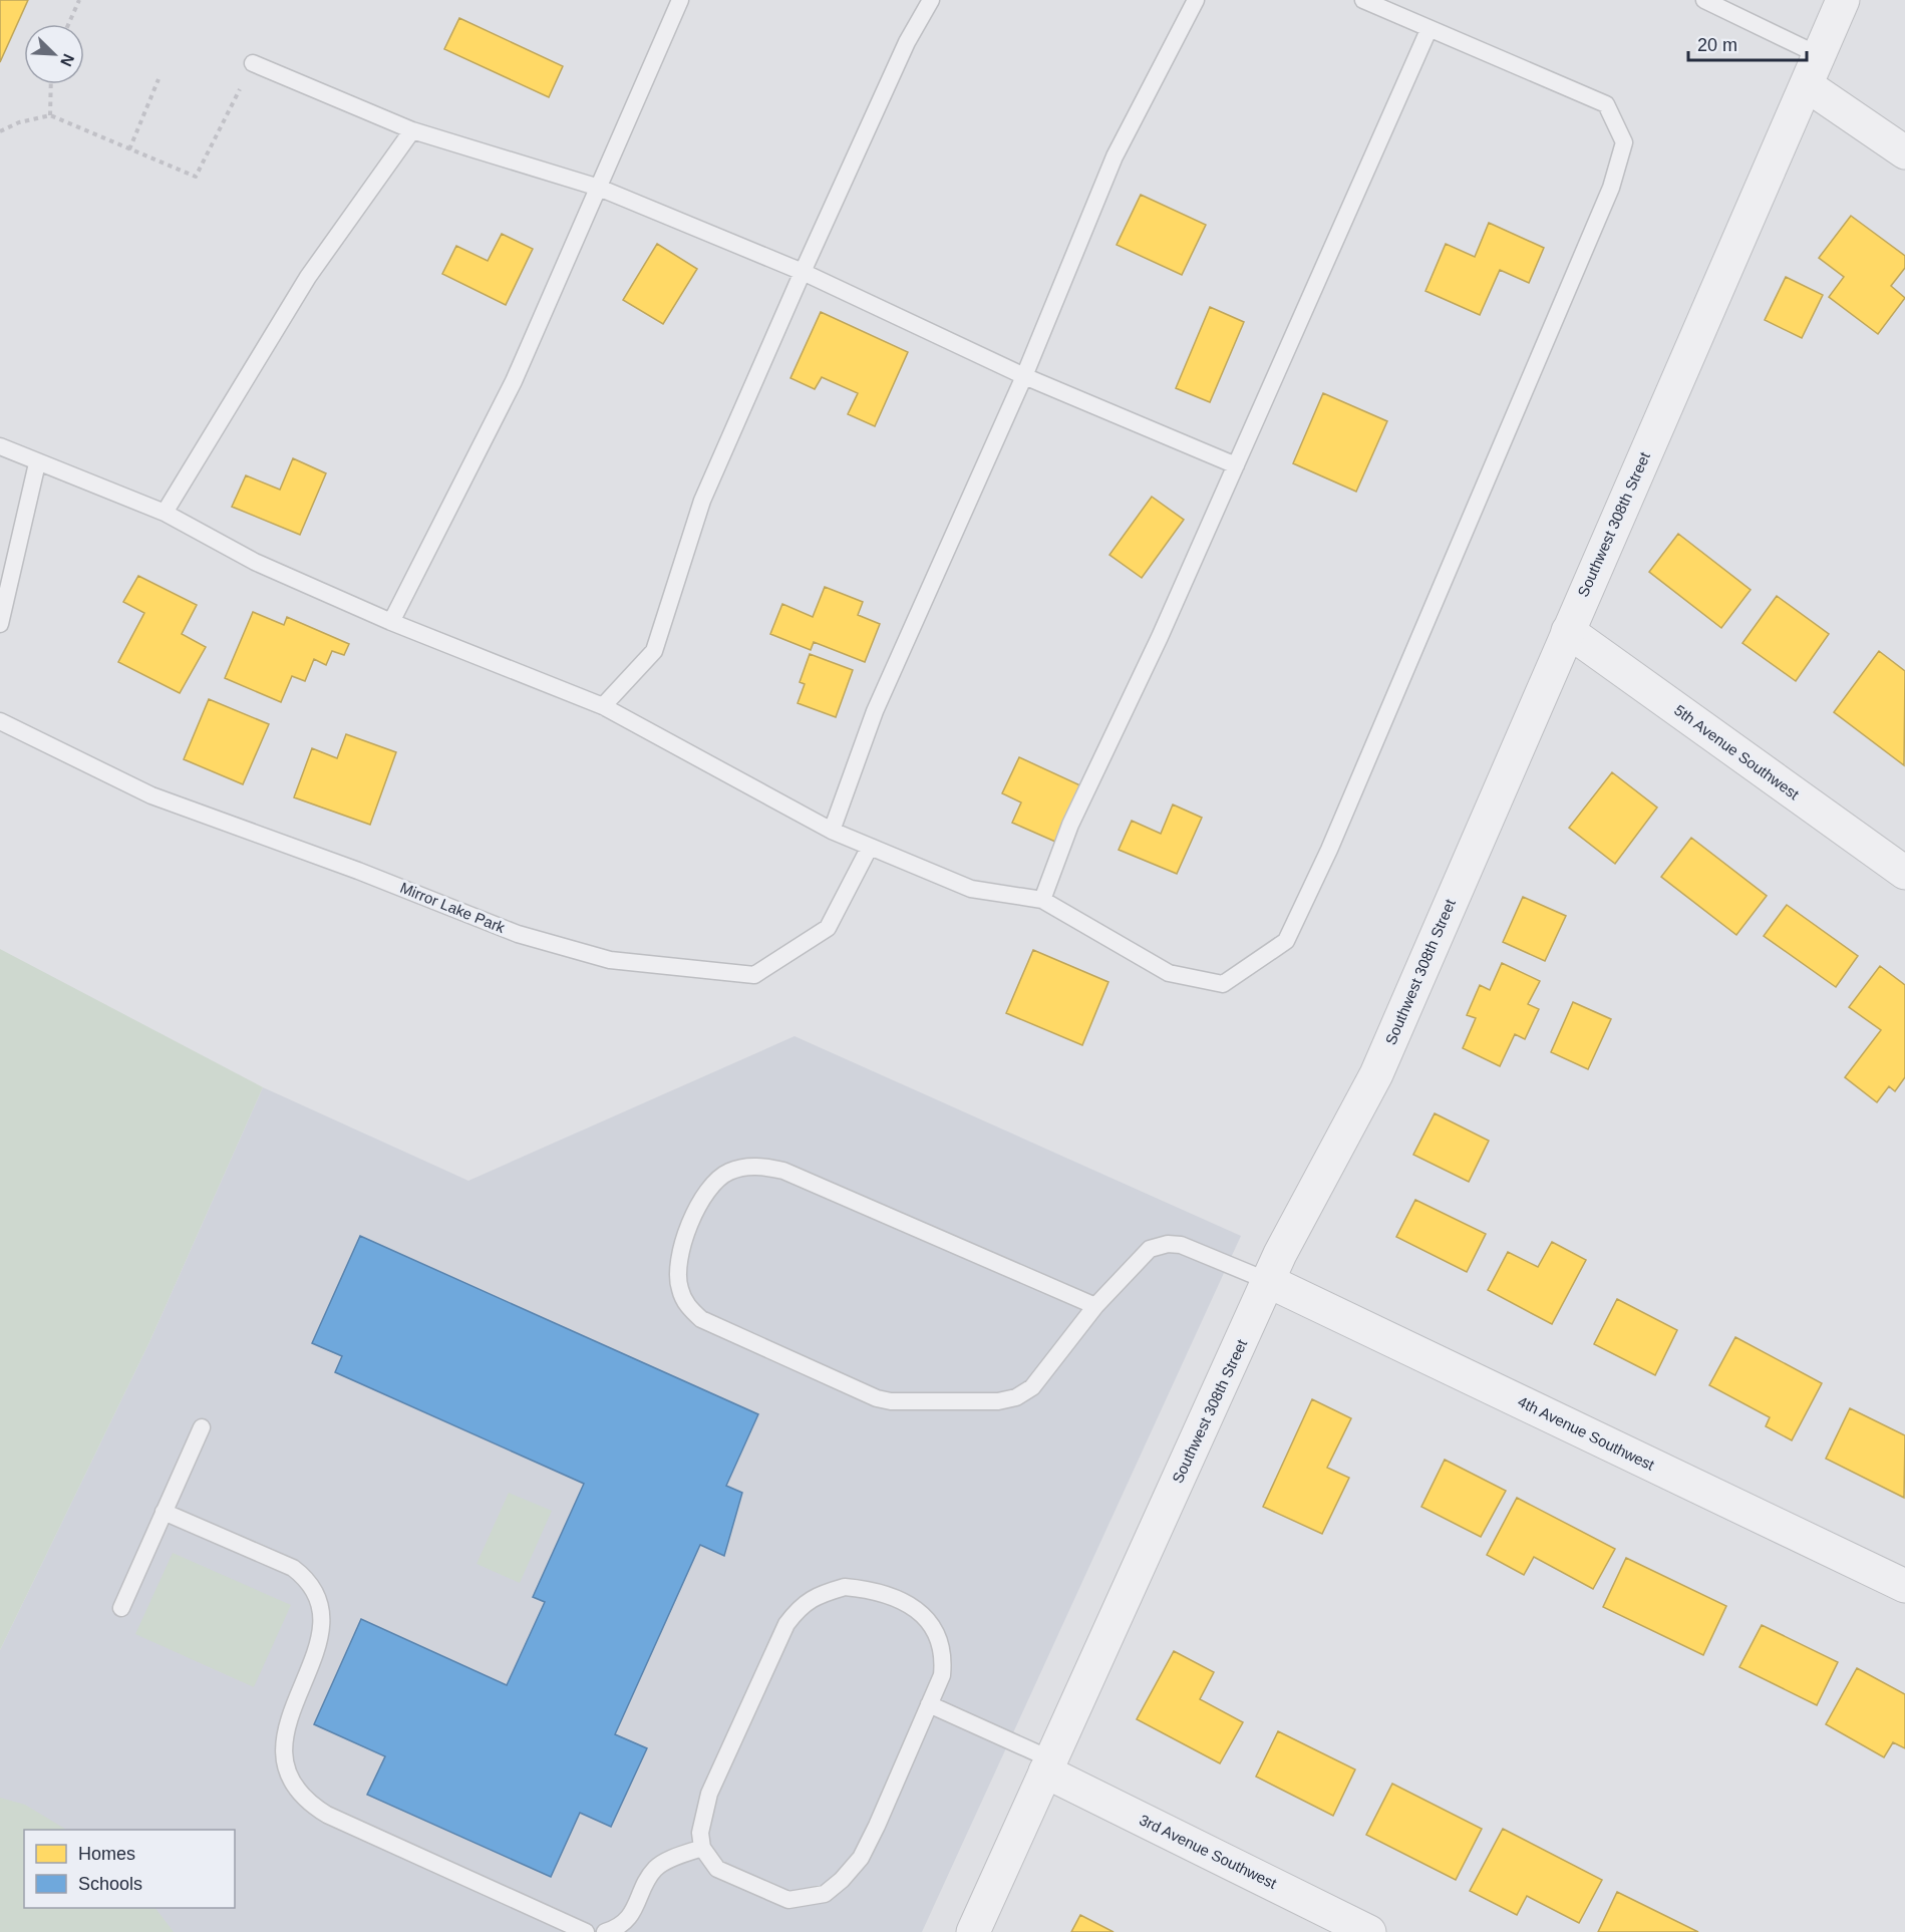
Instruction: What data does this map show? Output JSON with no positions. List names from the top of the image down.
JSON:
{
  "streets": {
    "street": [
      "Southwest 308th Street",
      "5th Avenue Southwest",
      "4th Avenue Southwest",
      "3rd Avenue Southwest"
    ],
    "lane": ["Mirror Lake Park"]
  },
  "crossings": [
    ["Southwest 308th Street", "5th Avenue Southwest"],
    ["Southwest 308th Street", "4th Avenue Southwest"],
    ["Southwest 308th Street", "3rd Avenue Southwest"]
  ],
  "legend": ["Homes", "Schools"],
  "scale_bar": "20 m",
  "north": "bottom right"
}
